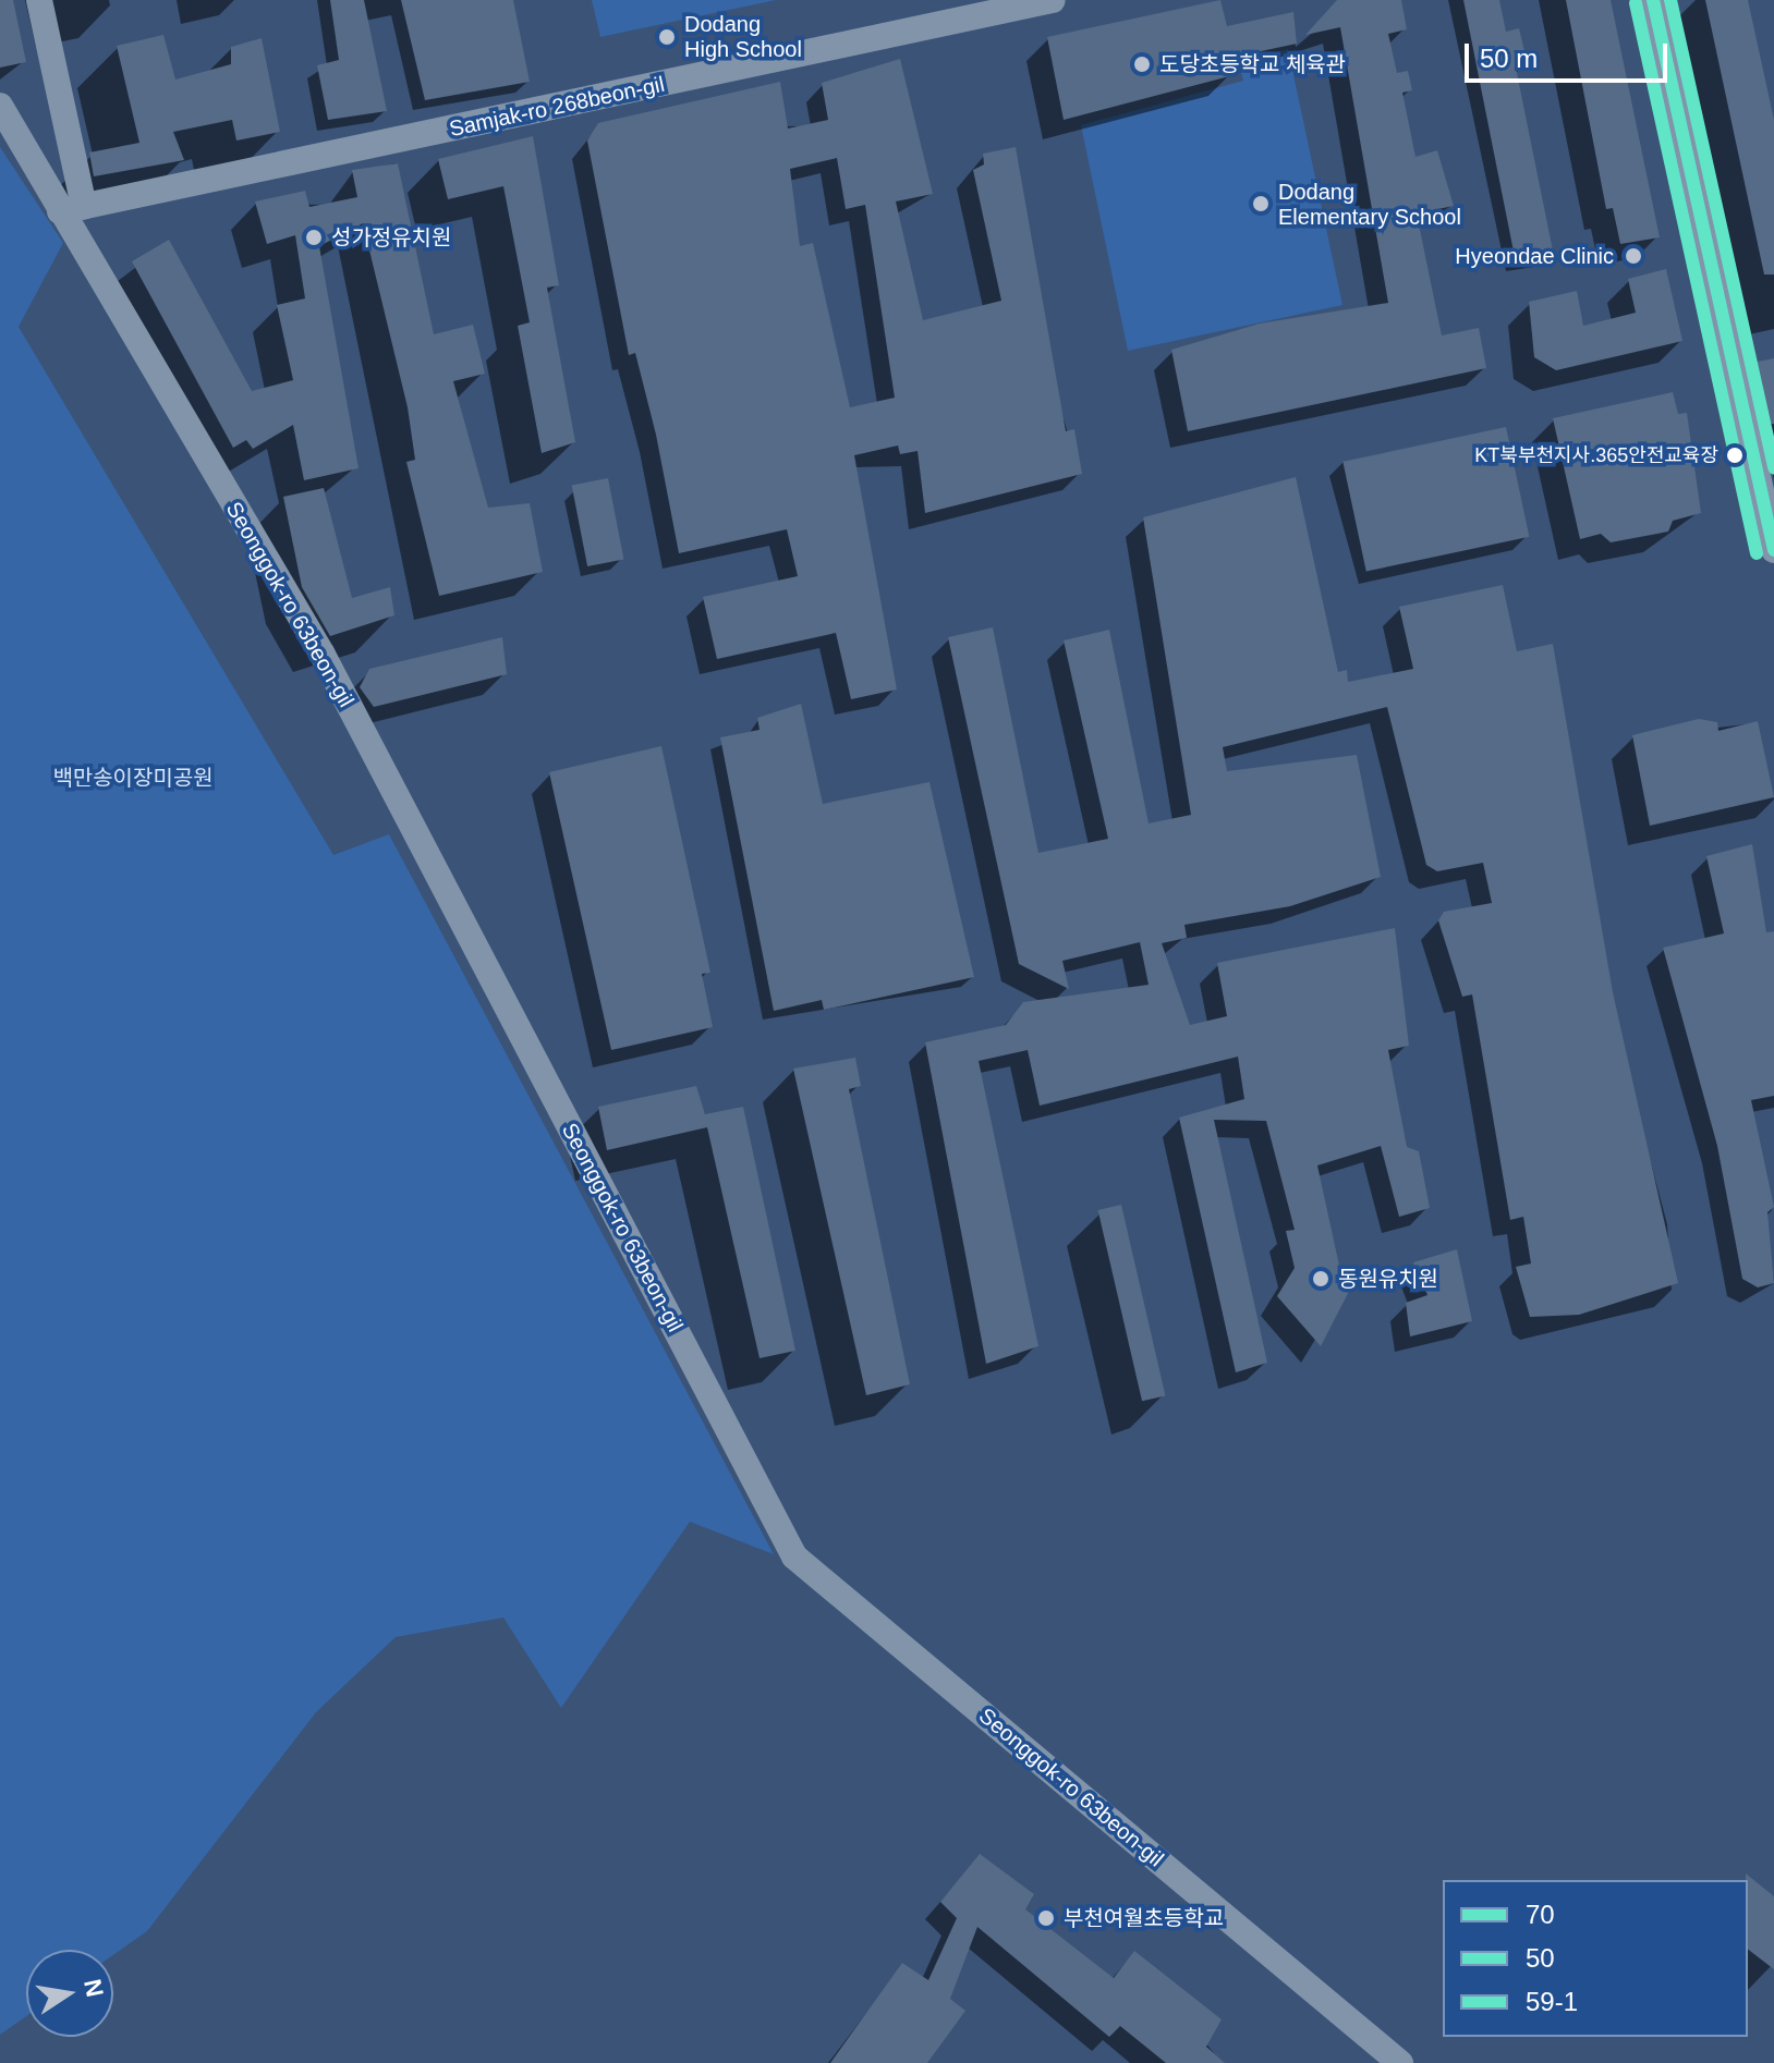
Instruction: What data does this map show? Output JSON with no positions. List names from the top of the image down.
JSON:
{
  "streets": {
    "street": ["Samjak-ro 268beon-gil", "Seonggok-ro 63beon-gil"]
  },
  "crossings": [
    ["Samjak-ro 268beon-gil", "Seonggok-ro 63beon-gil"]
  ],
  "parks": ["백만송이장미공원"],
  "places": [
    "Dodang High School",
    "도당초등학교 체육관",
    "Dodang Elementary School",
    "성가정유치원",
    "Hyeondae Clinic",
    "KT북부천지사.365안전교육장",
    "동원유치원",
    "부천여월초등학교"
  ],
  "lines": ["transit line 70", "transit line 59-1", "transit line 50"],
  "legend": ["70", "50", "59-1"],
  "scale_bar": "50 m",
  "north": "right"
}
